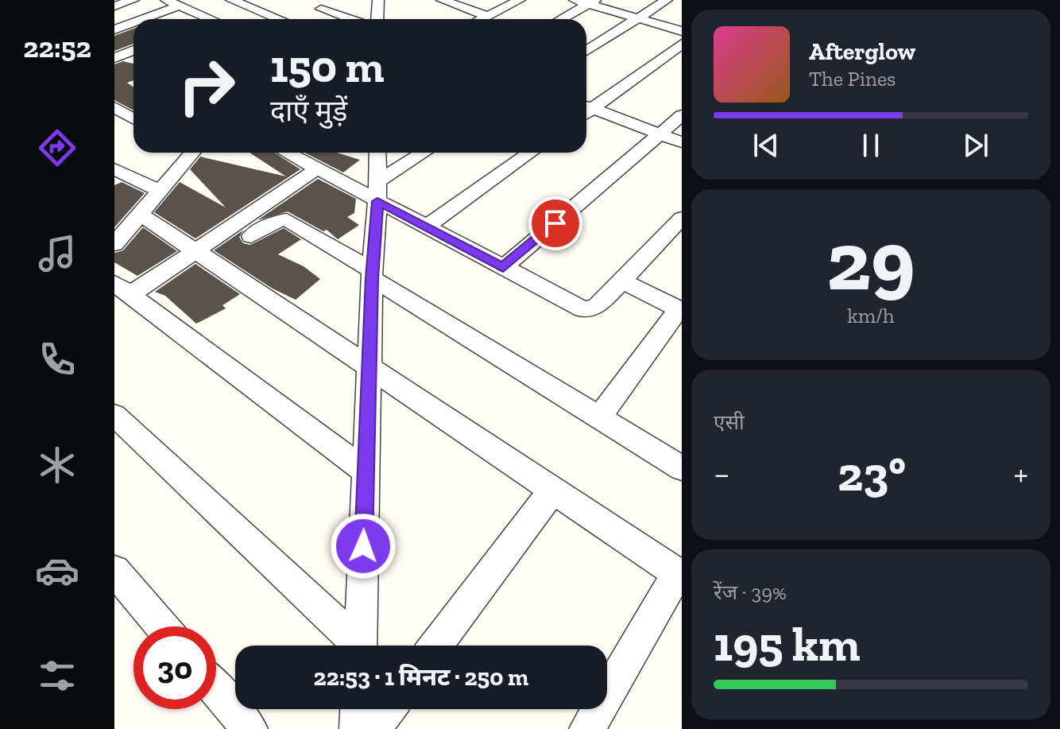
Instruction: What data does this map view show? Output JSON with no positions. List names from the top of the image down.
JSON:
{
  "page": {
    "tabs": "22:52",
    "turn": ["150 m", "दाएँ मुड़ें"],
    "song": ["Afterglow", "The Pines"],
    "tile": [
      ["29", "km/h"],
      "एसी",
      ["रेंज · 39%", "195 km"]
    ],
    "heat": ["−", "23°", "+"],
    "limit": "30",
    "trip": "22:53 · 1 मिनट · 250 m"
  }
}
